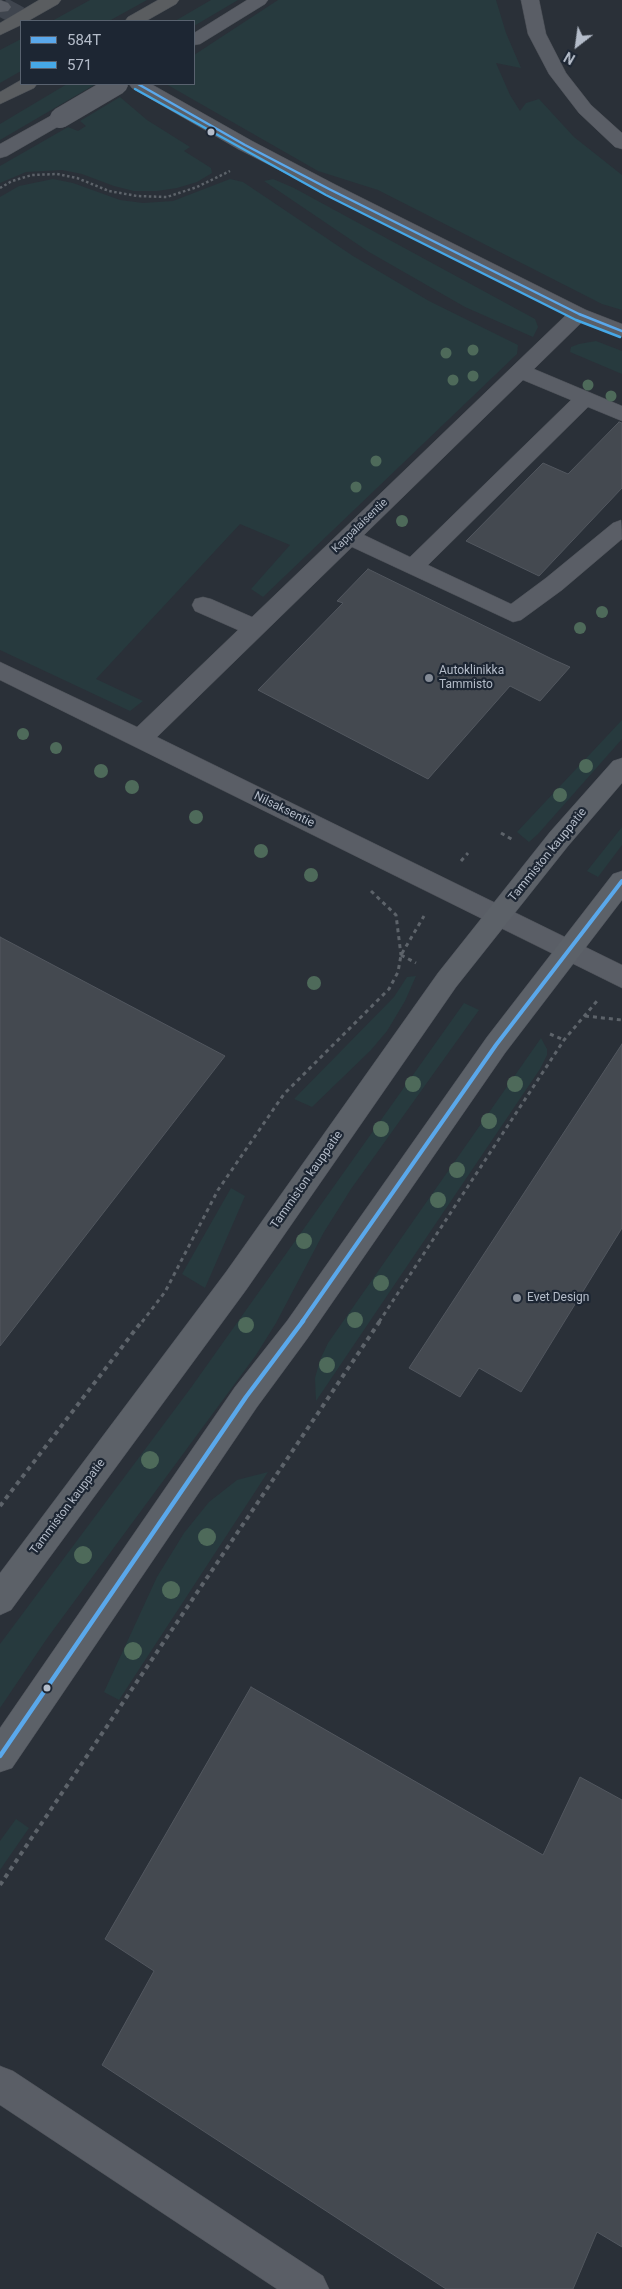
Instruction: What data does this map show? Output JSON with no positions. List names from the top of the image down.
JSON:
{
  "streets": {
    "main road": ["Tammiston kauppatie"],
    "street": ["Kappalaisentie", "Nilsaksentie"]
  },
  "crossings": [
    ["Kappalaisentie", "Nilsaksentie"],
    ["Nilsaksentie", "Tammiston kauppatie"]
  ],
  "places": ["Autoklinikka Tammisto", "Evet Design"],
  "lines": ["transit line 584T", "transit line 571"],
  "legend": ["584T", "571"],
  "north": "bottom left"
}
